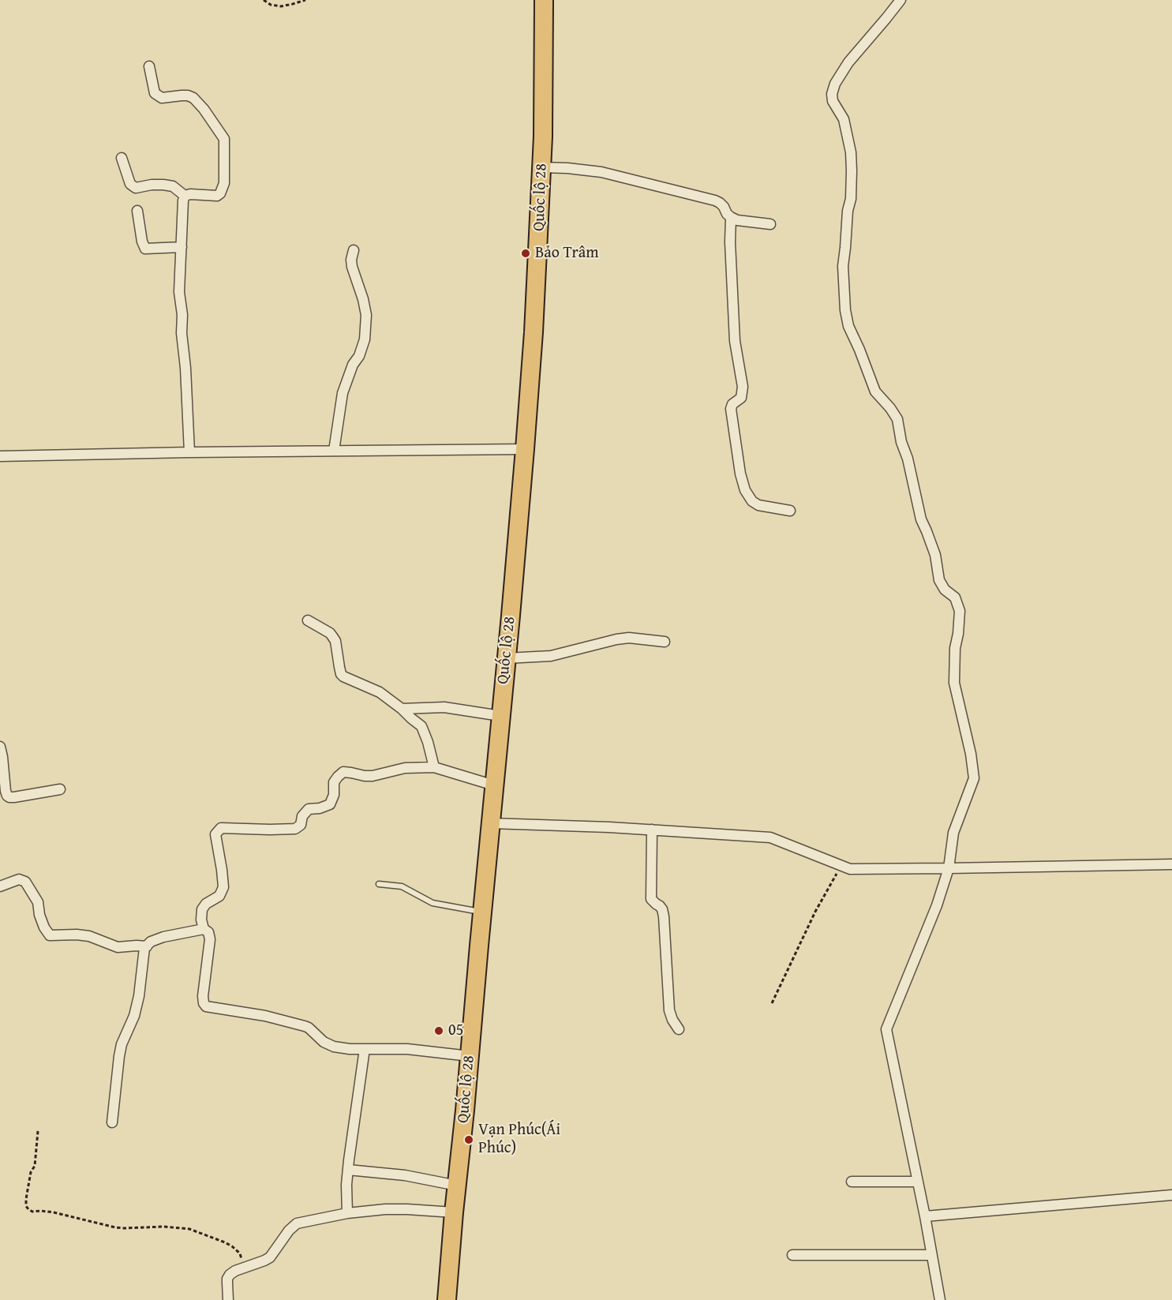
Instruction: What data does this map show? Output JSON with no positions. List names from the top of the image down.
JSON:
{
  "streets": {
    "highway": ["Quốc lộ 28"]
  },
  "places": ["Bảo Trâm", "05", "Vạn Phúc(Ái Phúc)"]
}
